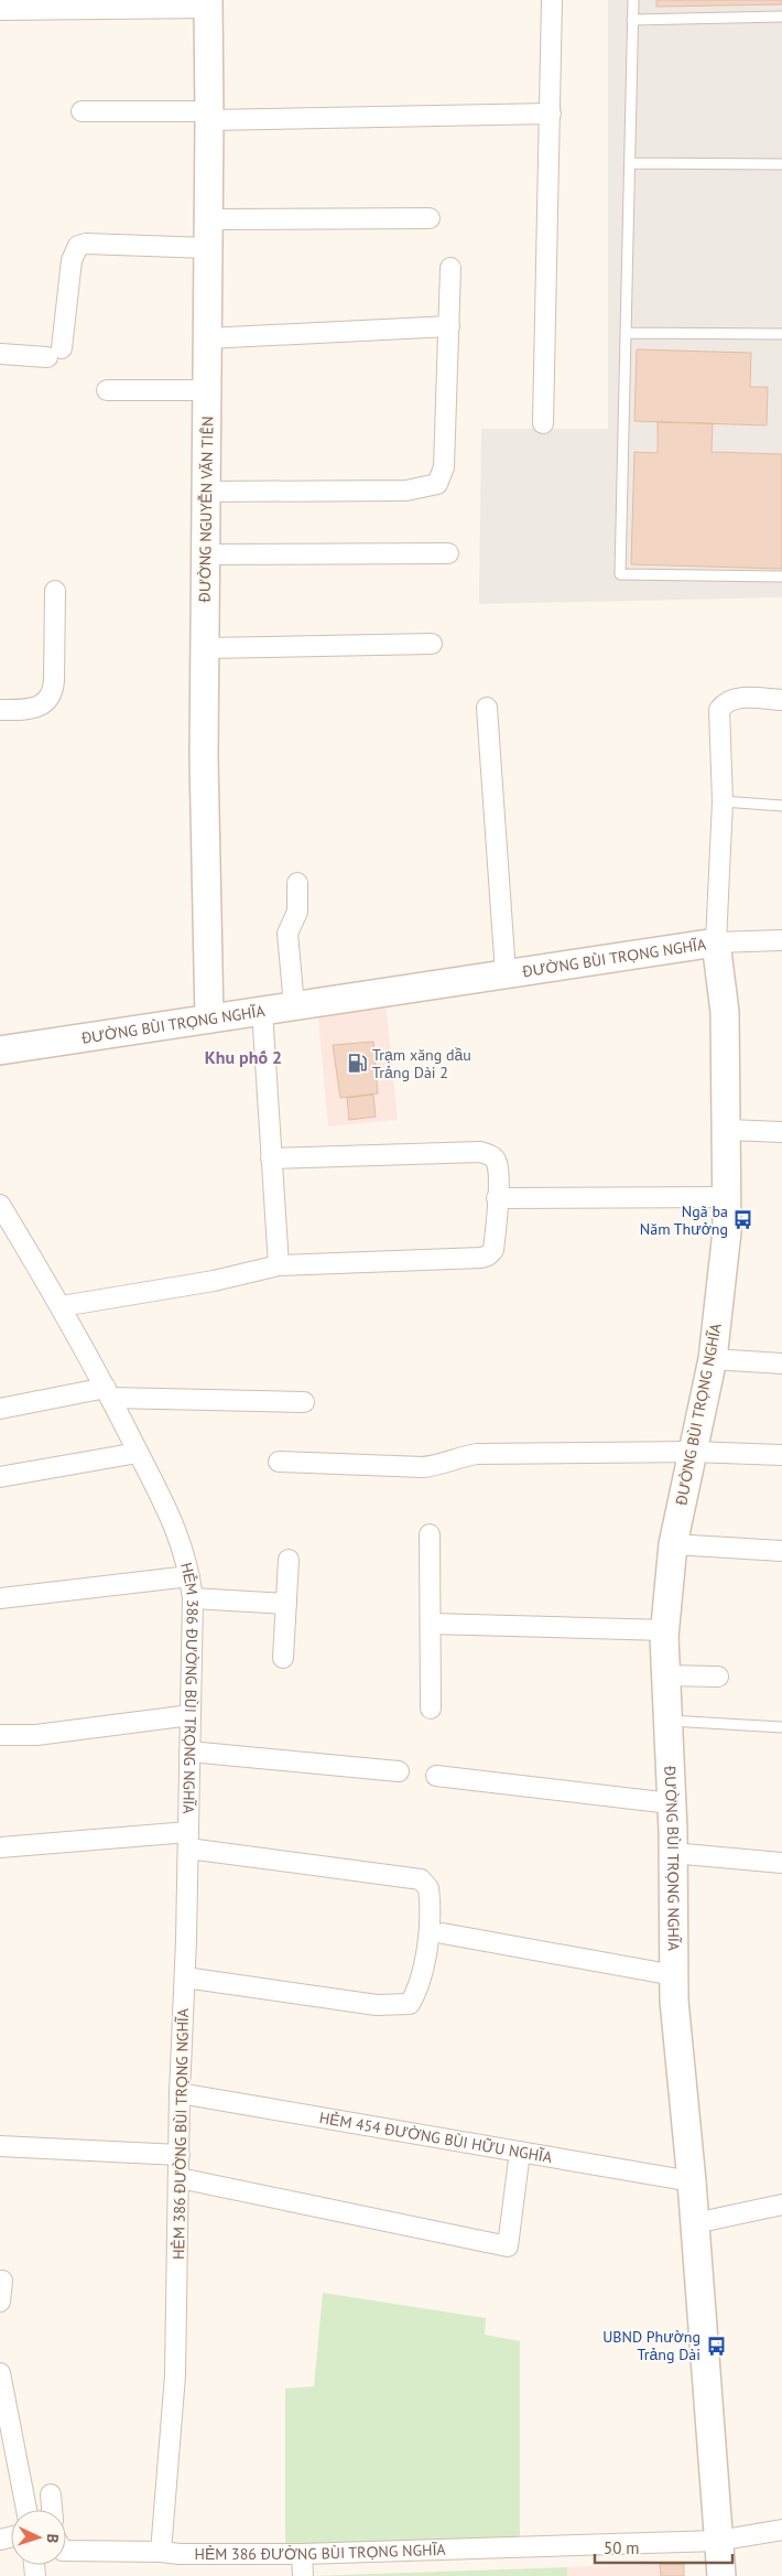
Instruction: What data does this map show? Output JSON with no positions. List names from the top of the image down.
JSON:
{
  "streets": {
    "street": [
      "ĐƯỜNG NGUYỄN VĂN TIÊN",
      "ĐƯỜNG BÙI TRỌNG NGHĨA",
      "HẺM 386 ĐƯỜNG BÙI TRỌNG NGHĨA",
      "HẺM 454 ĐƯỜNG BÙI HỮU NGHĨA"
    ]
  },
  "crossings": [
    ["ĐƯỜNG NGUYỄN VĂN TIÊN", "ĐƯỜNG BÙI TRỌNG NGHĨA"],
    ["ĐƯỜNG BÙI TRỌNG NGHĨA", "HẺM 386 ĐƯỜNG BÙI TRỌNG NGHĨA"],
    ["ĐƯỜNG BÙI TRỌNG NGHĨA", "HẺM 454 ĐƯỜNG BÙI HỮU NGHĨA"],
    ["HẺM 386 ĐƯỜNG BÙI TRỌNG NGHĨA", "HẺM 454 ĐƯỜNG BÙI HỮU NGHĨA"]
  ],
  "districts": ["Khu phố 2"],
  "places": {
    "fuel station": ["Trạm xăng dầu Trảng Dài 2"],
    "bus stop": ["Ngã ba Năm Thưởng", "UBND Phường Trảng Dài"]
  },
  "scale_bar": "50 m",
  "north": "right"
}
